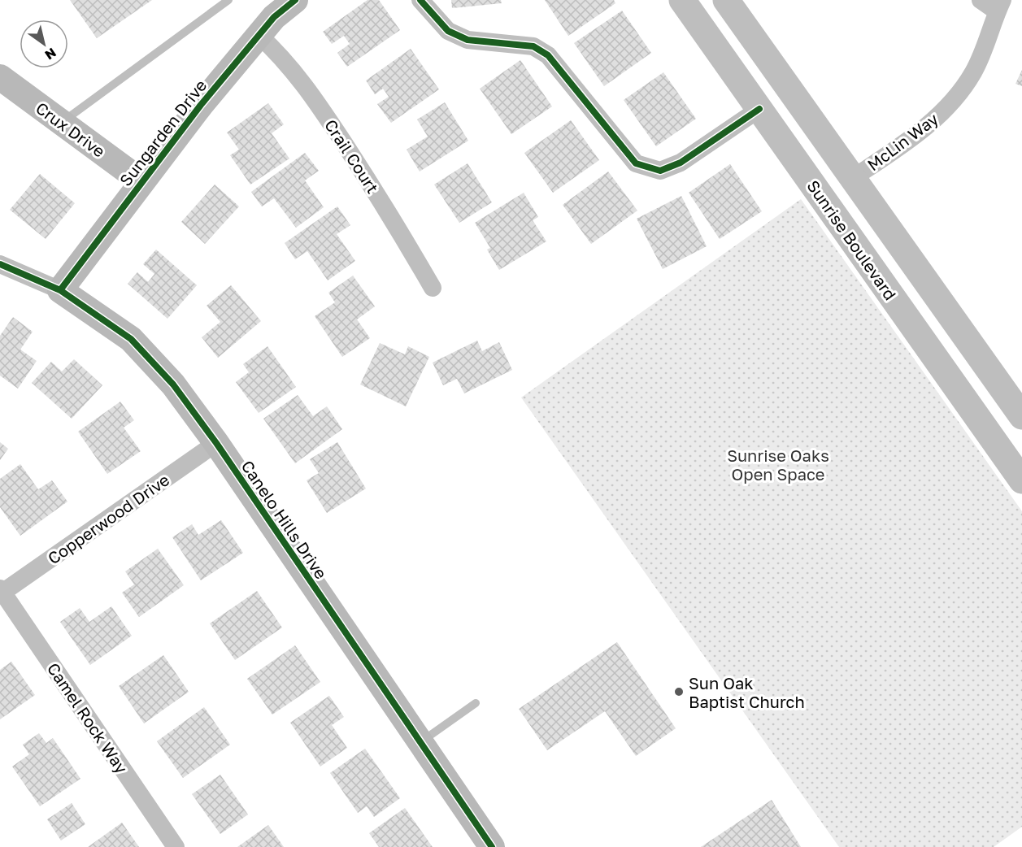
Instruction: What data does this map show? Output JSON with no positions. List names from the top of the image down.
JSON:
{
  "streets": {
    "main road": ["Sunrise Boulevard"],
    "street": [
      "Crux Drive",
      "Sungarden Drive",
      "McLin Way",
      "Crail Court",
      "Copperwood Drive",
      "Canelo Hills Drive",
      "Camel Rock Way"
    ]
  },
  "crossings": [
    ["Crux Drive", "Sungarden Drive"],
    ["Sungarden Drive", "Crail Court"],
    ["Sungarden Drive", "Canelo Hills Drive"],
    ["Copperwood Drive", "Canelo Hills Drive"],
    ["Copperwood Drive", "Camel Rock Way"]
  ],
  "parks": ["Sunrise Oaks Open Space"],
  "places": ["Sun Oak Baptist Church"],
  "north": "bottom right"
}
